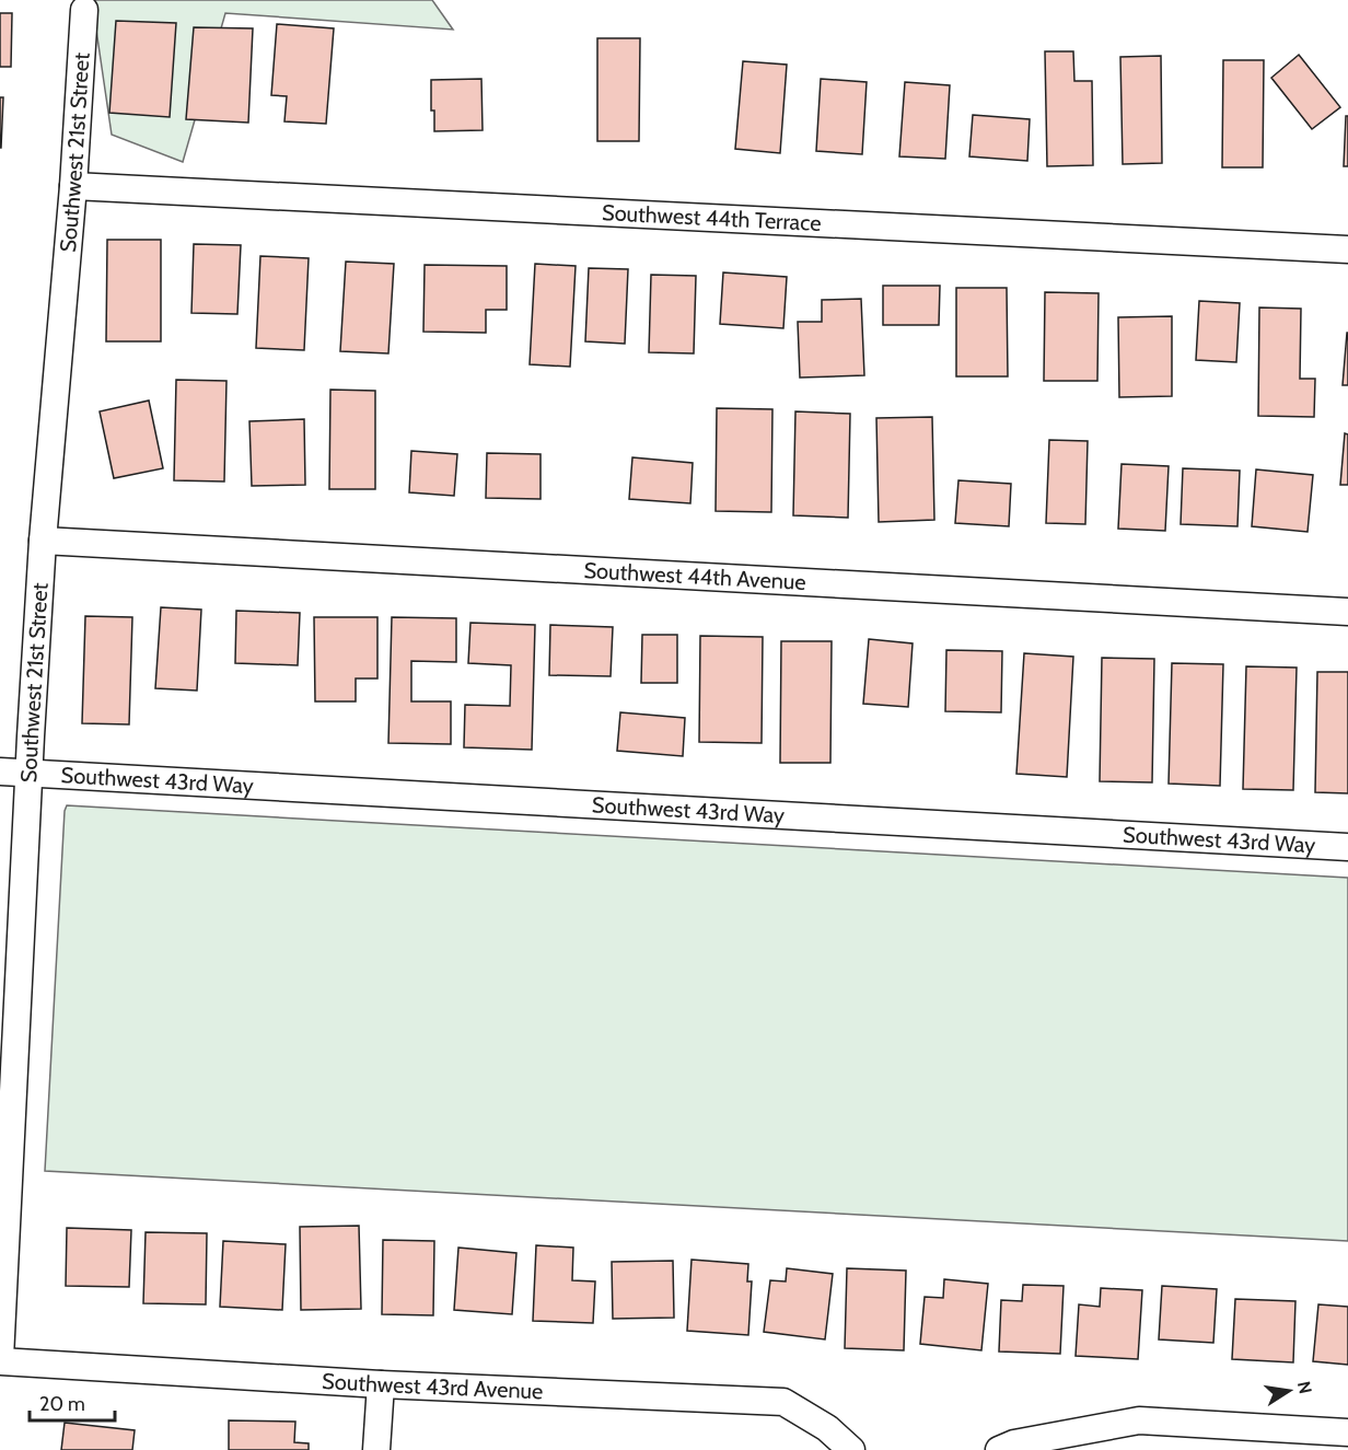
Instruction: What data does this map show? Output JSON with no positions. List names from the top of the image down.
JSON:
{
  "streets": {
    "street": [
      "Southwest 21st Street",
      "Southwest 44th Terrace",
      "Southwest 44th Avenue",
      "Southwest 43rd Way",
      "Southwest 43rd Avenue"
    ]
  },
  "crossings": [
    ["Southwest 21st Street", "Southwest 44th Terrace"],
    ["Southwest 21st Street", "Southwest 44th Avenue"],
    ["Southwest 21st Street", "Southwest 43rd Way"],
    ["Southwest 21st Street", "Southwest 43rd Avenue"]
  ],
  "scale_bar": "20 m",
  "north": "right"
}
